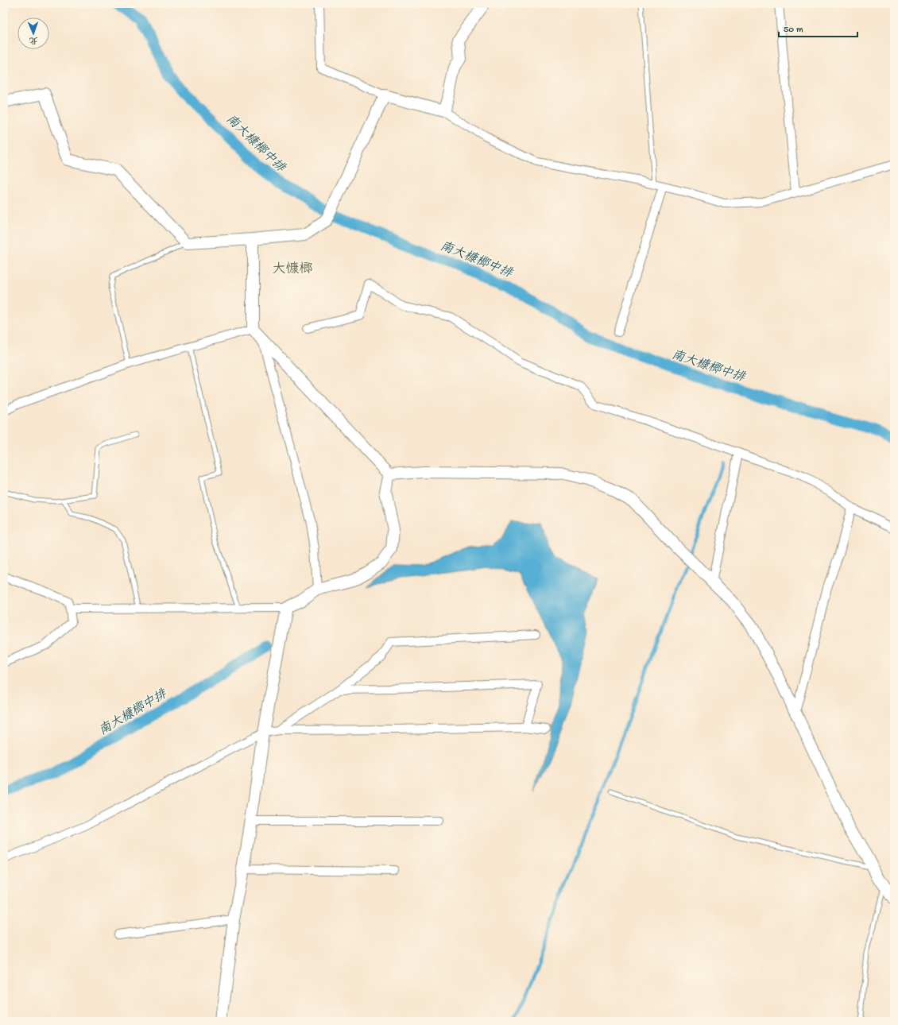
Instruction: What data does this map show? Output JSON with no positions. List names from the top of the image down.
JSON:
{
  "districts": ["大慷榔"],
  "water": ["南大槺榔中排"],
  "scale_bar": "50 m",
  "north": "bottom"
}
